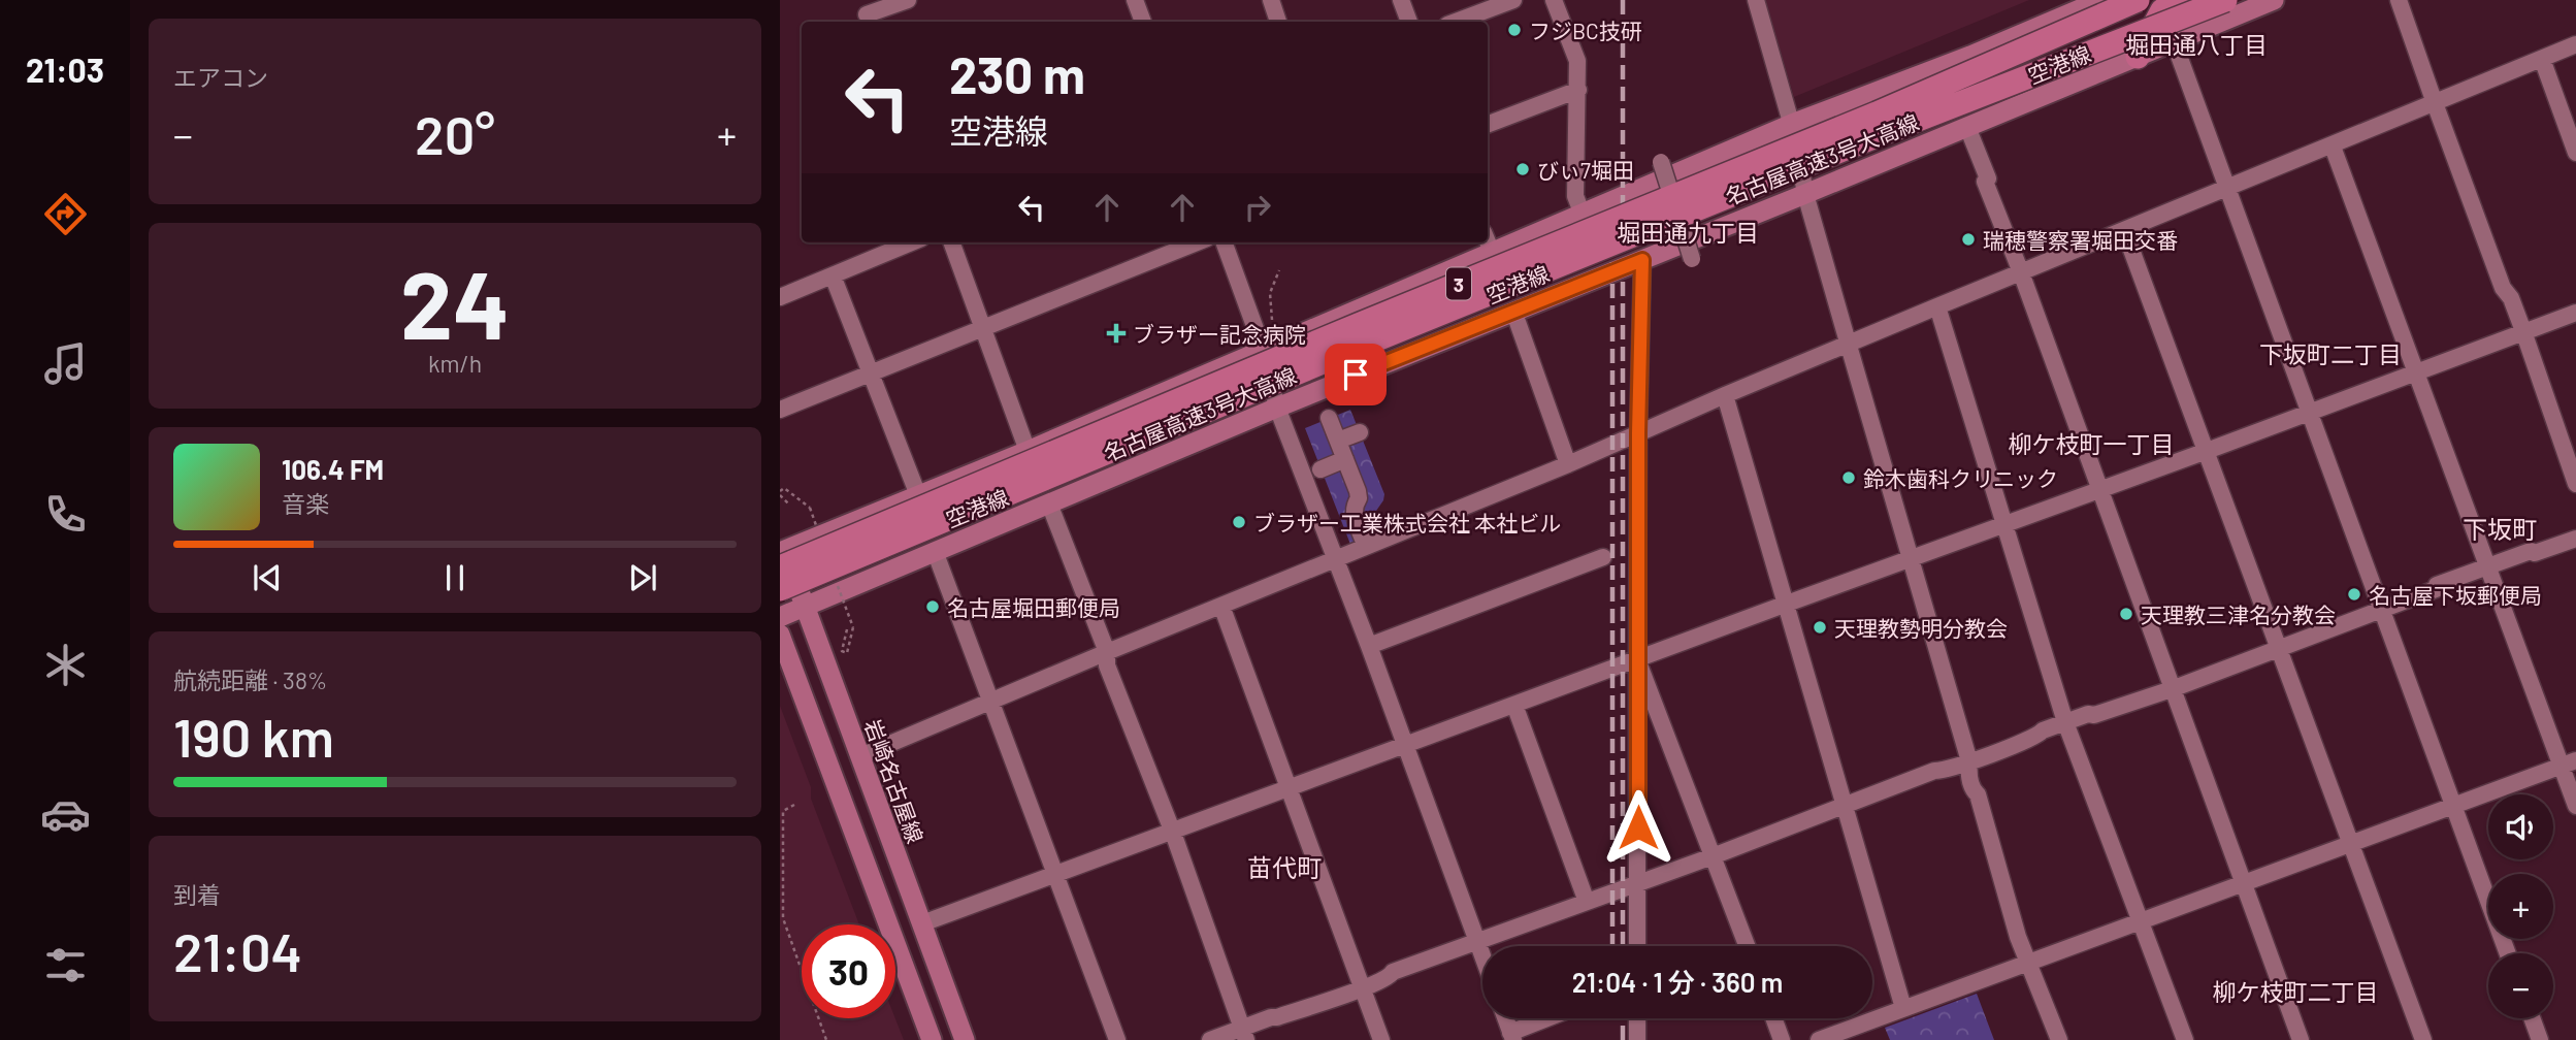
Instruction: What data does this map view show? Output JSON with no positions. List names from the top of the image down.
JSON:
{
  "streets": {
    "highway": ["名古屋高速3号大高線", "3"],
    "main road": ["空港線", "岩崎名古屋線"]
  },
  "crossings": [
    ["空港線", "名古屋高速3号大高線"],
    ["空港線", "岩崎名古屋線"],
    ["名古屋高速3号大高線", "岩崎名古屋線"]
  ],
  "districts": [
    "堀田通八丁目",
    "堀田通九丁目",
    "下坂町二丁目",
    "柳ケ枝町一丁目",
    "下坂町",
    "苗代町",
    "柳ケ枝町二丁目"
  ],
  "places": {
    "other": [
      "フジBC技研",
      "びぃ7堀田",
      "瑞穂警察署堀田交番",
      "鈴木歯科クリニック",
      "ブラザー工業株式会社 本社ビル",
      "名古屋下坂郵便局",
      "名古屋堀田郵便局",
      "天理教三津名分教会",
      "天理教勢明分教会"
    ],
    "health": ["ブラザー記念病院"]
  },
  "page": {
    "tabs": "21:03",
    "tile": [
      "エアコン",
      ["24", "km/h"],
      ["航続距離 · 38%", "190 km"],
      ["到着", "21:04"]
    ],
    "turn": ["230 m", "空港線"],
    "heat": ["−", "20°", "+"],
    "song": ["106.4 FM", "音楽"],
    "map_buttons": ["+", "−"],
    "limit": "30",
    "trip": "21:04 · 1 分 · 360 m"
  }
}
